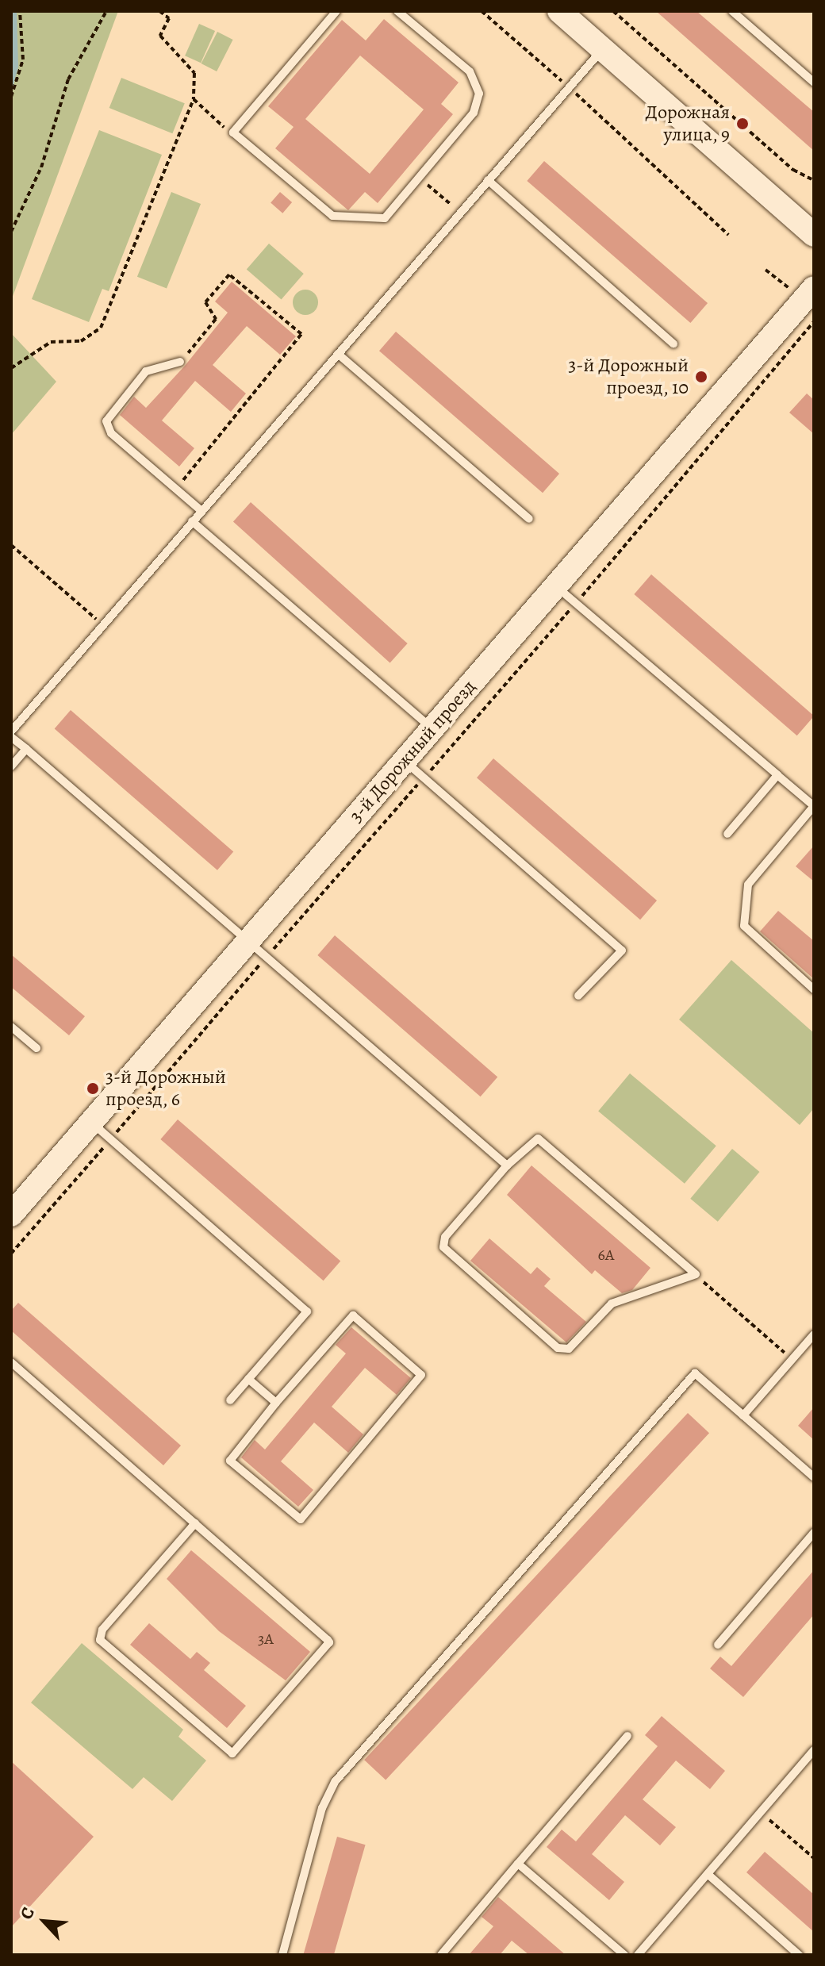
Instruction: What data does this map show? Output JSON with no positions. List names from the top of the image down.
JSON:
{
  "streets": {
    "street": ["3-й Дорожный проезд"]
  },
  "places": ["Дорожная улица, 9", "3-й Дорожный проезд, 10", "3-й Дорожный проезд, 6"],
  "house_numbers": ["6А", "3А"],
  "north": "top left"
}
